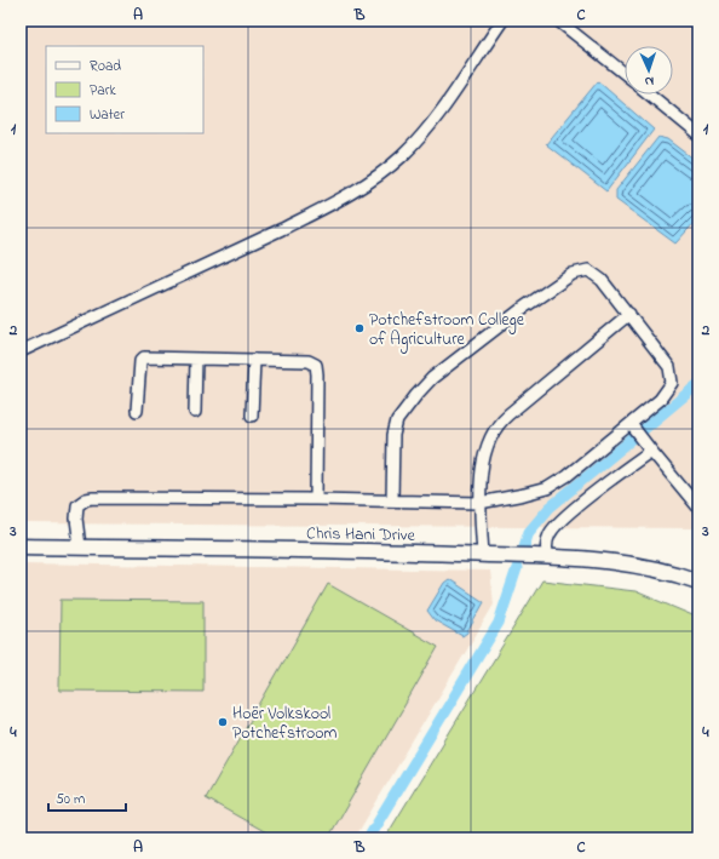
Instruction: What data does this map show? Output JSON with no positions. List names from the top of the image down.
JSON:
{
  "streets": {
    "street": ["Chris Hani Drive"]
  },
  "places": ["Potchefstroom College of Agriculture", "Hoër Volkskool Potchefstroom"],
  "legend": ["Road", "Park", "Water"],
  "scale_bar": "50 m",
  "north": "bottom",
  "grid": {
    "columns": ["A", "B", "C"],
    "rows": [
      "1",
      "2",
      "3",
      "4"
    ]
  }
}
